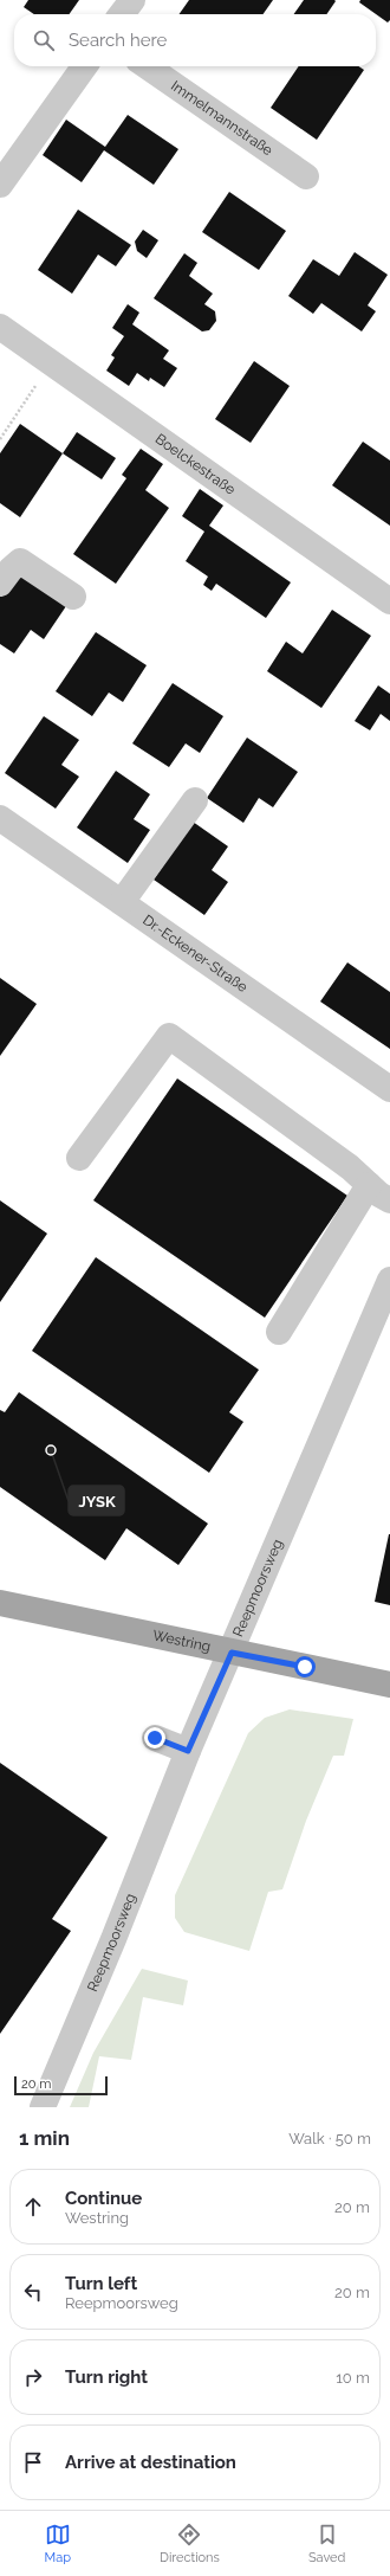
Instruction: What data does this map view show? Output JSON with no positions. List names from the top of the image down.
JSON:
{
  "streets": {
    "main road": ["Westring"],
    "street": [
      "Immelmannstraße",
      "Boelckestraße",
      "Dr.-Eckener-Straße",
      "Reepmoorsweg"
    ]
  },
  "crossings": [
    ["Reepmoorsweg", "Westring"]
  ],
  "places": ["JYSK"],
  "scale_bar": "20 m",
  "page": {
    "search": "Search here",
    "scale": "20 m",
    "heading": ["1 min", "Walk · 50 m"],
    "list": [
      ["Continue", "Westring", "20 m"],
      ["Turn left", "Reepmoorsweg", "20 m"],
      ["Turn right", "10 m"],
      "Arrive at destination"
    ],
    "nav": ["Map", "Directions", "Saved"]
  }
}
